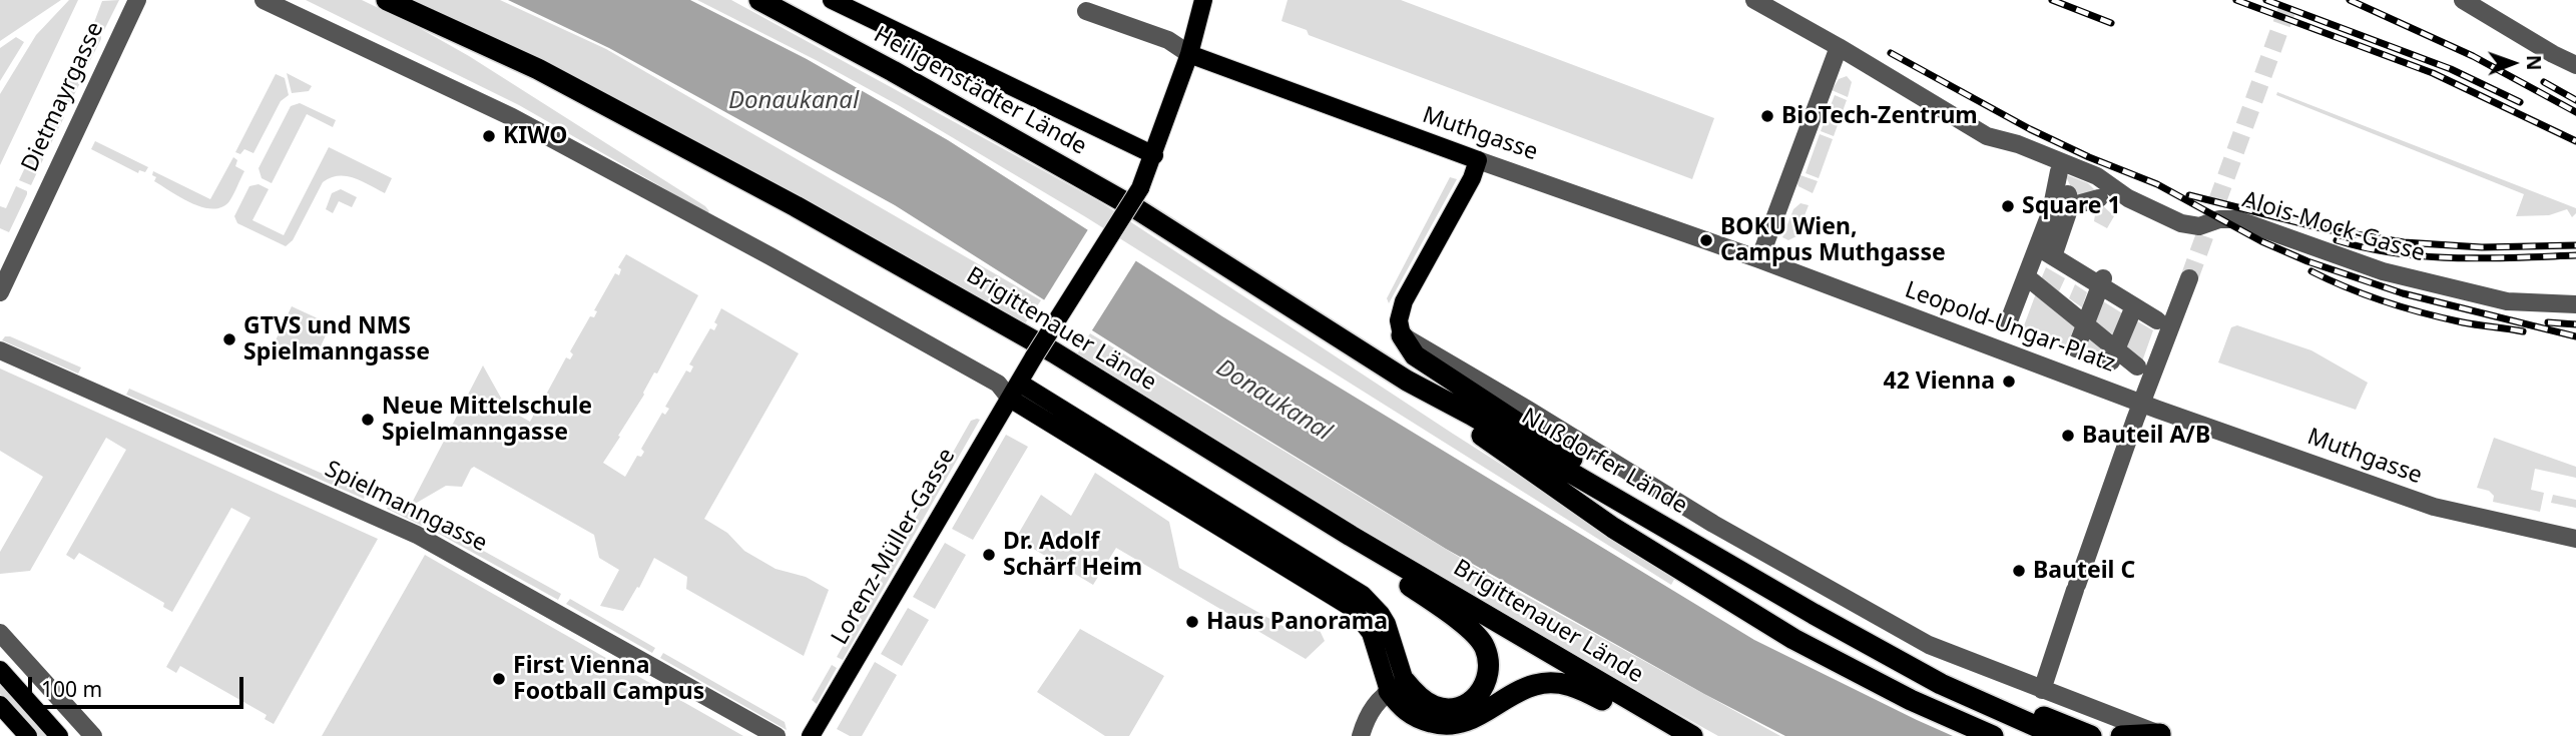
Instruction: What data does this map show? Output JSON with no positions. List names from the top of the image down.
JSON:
{
  "streets": {
    "highway": ["Heiligenstädter Lände", "Brigittenauer Lände", "Nußdorfer Lände"],
    "main road": ["Muthgasse", "Lorenz-Müller-Gasse"],
    "street": [
      "Dietmayrgasse",
      "Alois-Mock-Gasse",
      "Leopold-Ungar-Platz",
      "Spielmanngasse"
    ]
  },
  "crossings": [
    ["Heiligenstädter Lände", "Nußdorfer Lände"],
    ["Heiligenstädter Lände", "Lorenz-Müller-Gasse"],
    ["Muthgasse", "Leopold-Ungar-Platz"],
    ["Muthgasse", "Lorenz-Müller-Gasse"],
    ["Nußdorfer Lände", "Lorenz-Müller-Gasse"]
  ],
  "water": ["Donaukanal"],
  "places": [
    "BioTech-Zentrum",
    "KIWO",
    "Square 1",
    "BOKU Wien, Campus Muthgasse",
    "GTVS und NMS Spielmanngasse",
    "42 Vienna",
    "Neue Mittelschule Spielmanngasse",
    "Bauteil A/B",
    "Dr. Adolf Schärf Heim",
    "Bauteil C",
    "Haus Panorama",
    "First Vienna Football Campus"
  ],
  "scale_bar": "100 m",
  "north": "right"
}
